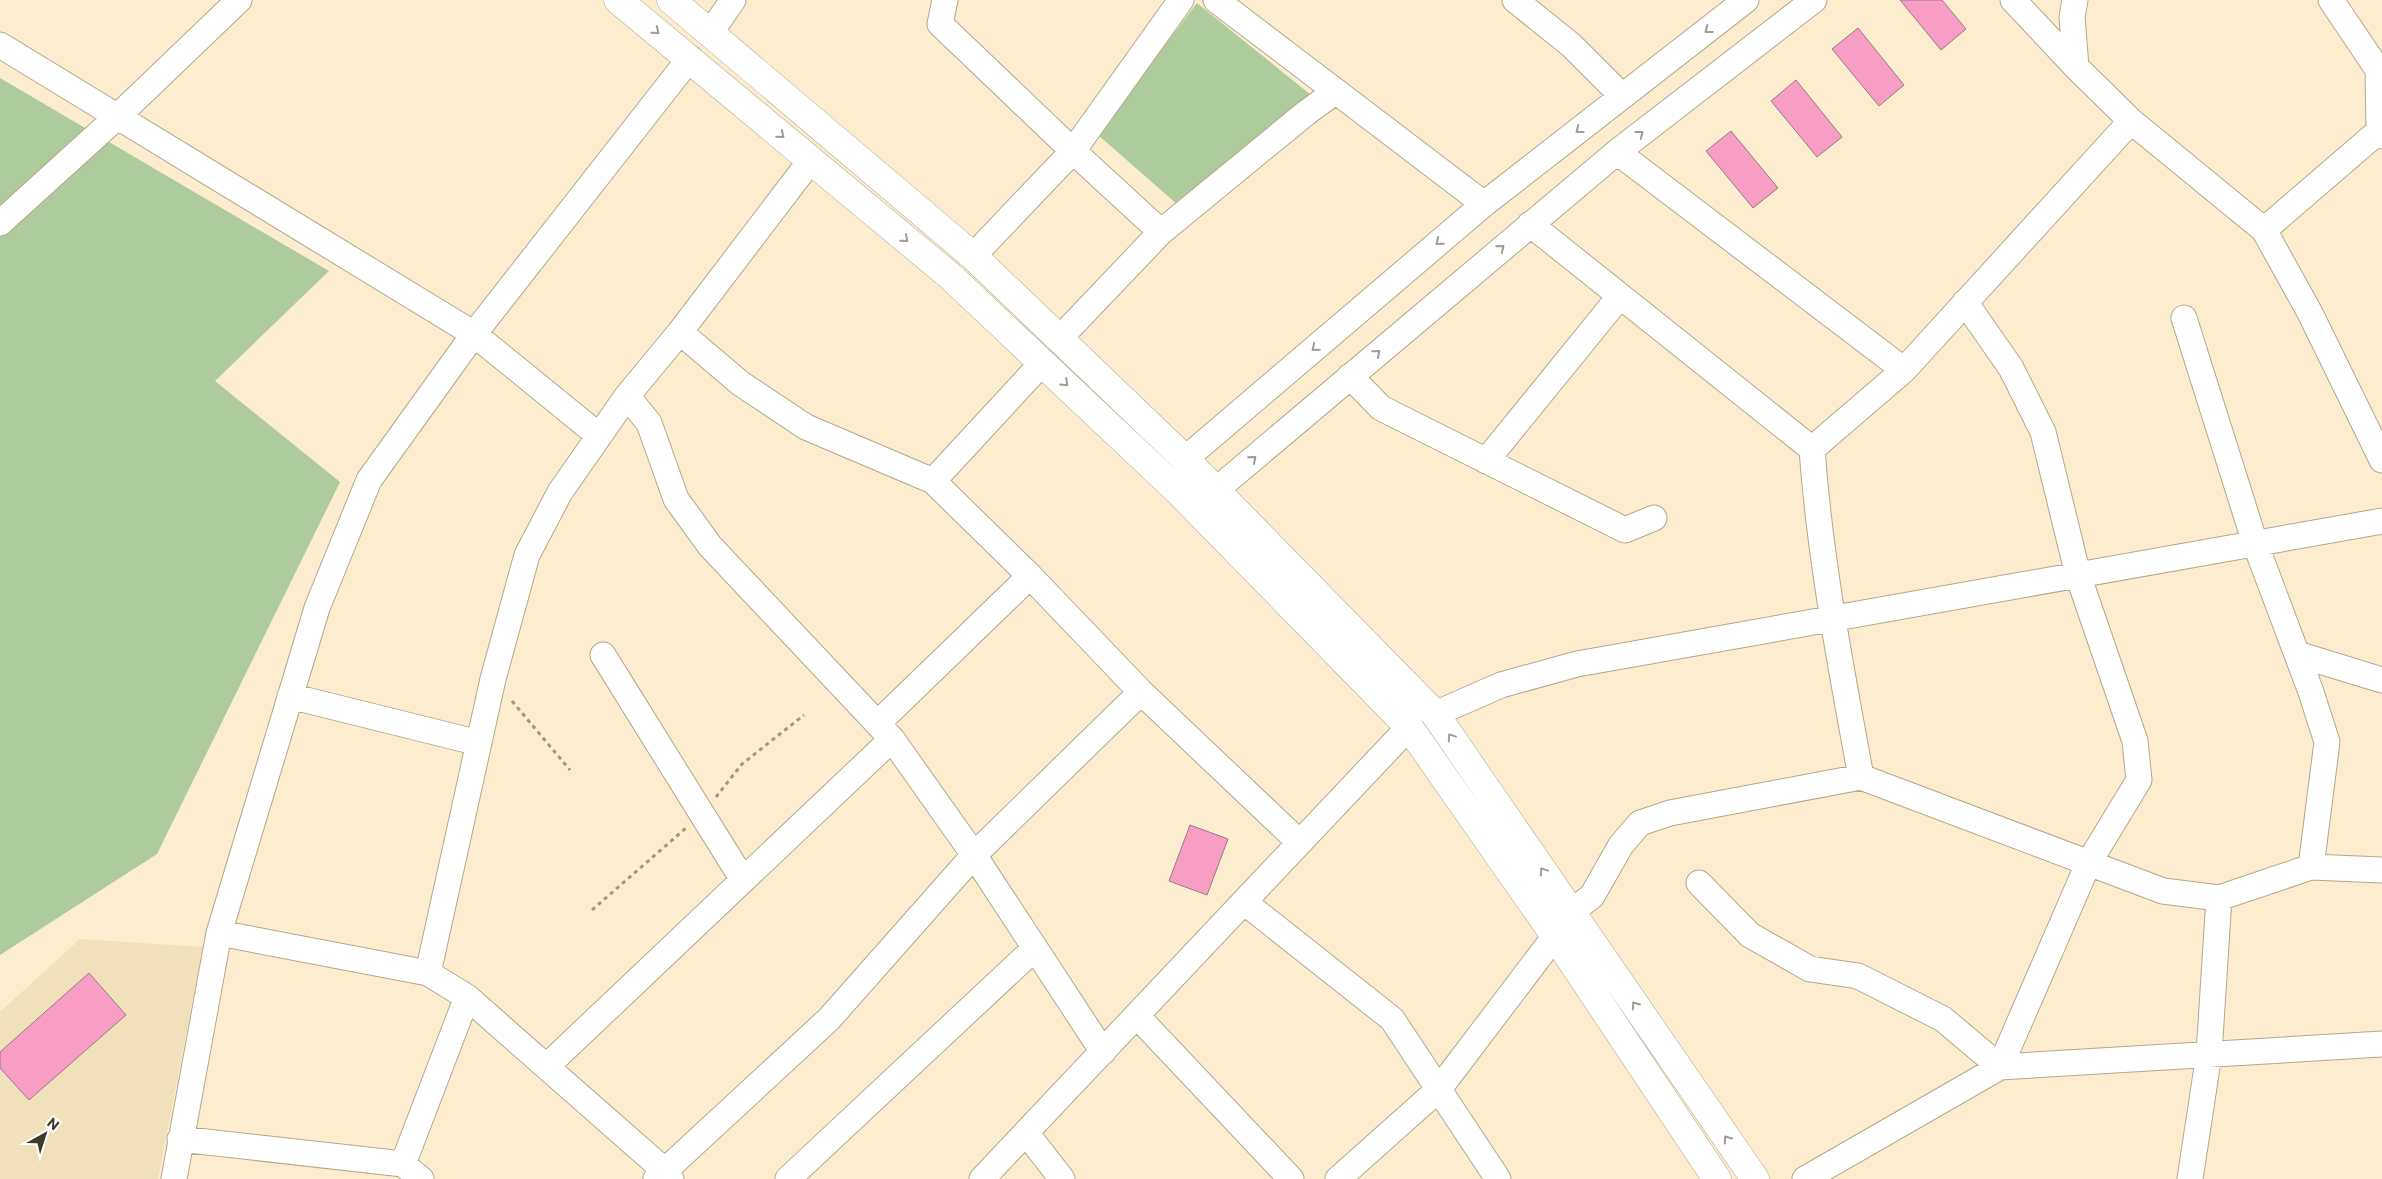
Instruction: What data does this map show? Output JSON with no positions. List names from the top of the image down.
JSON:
{
  "north": "top right"
}
